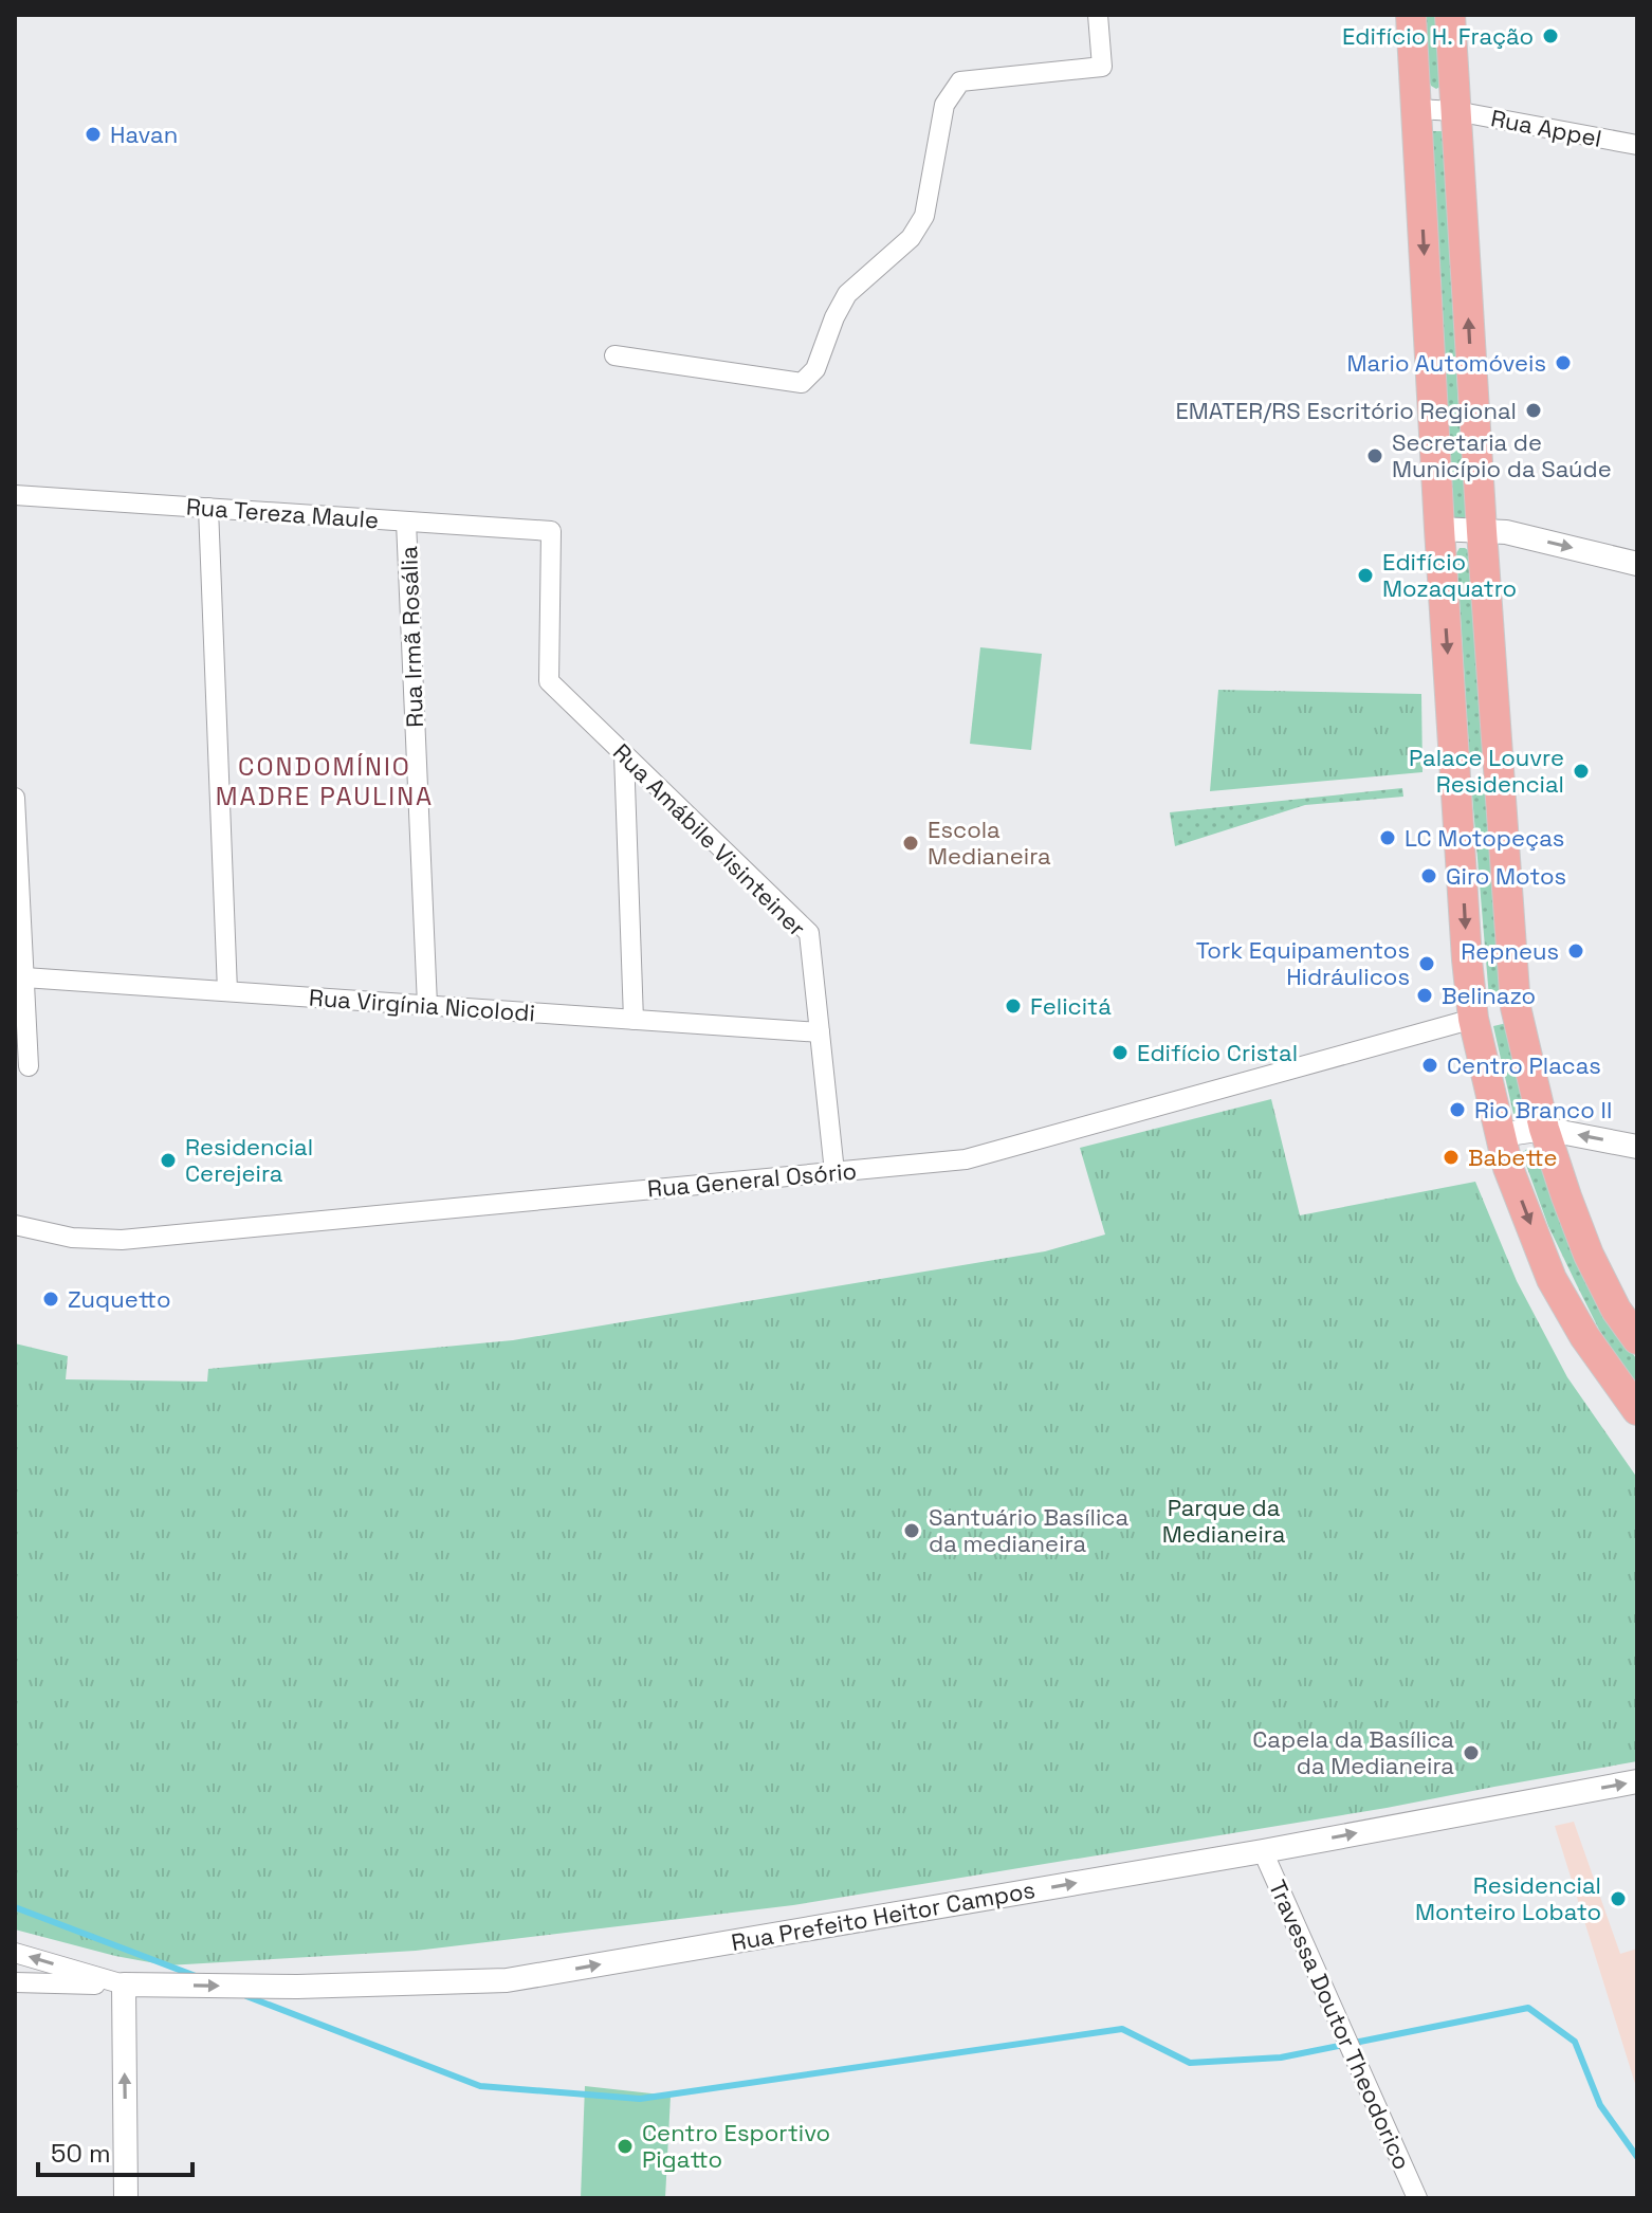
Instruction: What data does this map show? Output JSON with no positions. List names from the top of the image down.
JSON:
{
  "streets": {
    "street": [
      "Rua Appel",
      "Rua Tereza Maule",
      "Rua Irmã Rosália",
      "Rua Amábile Visinteiner",
      "Rua Virgínia Nicolodi",
      "Rua General Osório",
      "Rua Prefeito Heitor Campos",
      "Travessa Doutor Theodorico"
    ]
  },
  "crossings": [
    ["Rua Tereza Maule", "Rua Irmã Rosália"],
    ["Rua Tereza Maule", "Rua Amábile Visinteiner"],
    ["Rua Irmã Rosália", "Rua Virgínia Nicolodi"],
    ["Rua Amábile Visinteiner", "Rua Virgínia Nicolodi"],
    ["Rua Amábile Visinteiner", "Rua General Osório"],
    ["Rua Prefeito Heitor Campos", "Travessa Doutor Theodorico"]
  ],
  "one_way": ["Rua Prefeito Heitor Campos"],
  "districts": ["CONDOMÍNIO MADRE PAULINA"],
  "parks": ["Parque da Medianeira"],
  "places": [
    "Edifício H. Fração",
    "Havan",
    "Mario Automóveis",
    "EMATER/RS Escritório Regional",
    "Secretaria de Município da Saúde",
    "Edifício Mozaquatro",
    "Palace Louvre Residencial",
    "LC Motopeças",
    "Escola Medianeira",
    "Giro Motos",
    "Repneus",
    "Tork Equipamentos Hidráulicos",
    "Belinazo",
    "Felicitá",
    "Edifício Cristal",
    "Centro Placas",
    "Rio Branco II",
    "Babette",
    "Residencial Cerejeira",
    "Zuquetto",
    "Santuário Basílica da medianeira",
    "Capela da Basílica da Medianeira",
    "Residencial Monteiro Lobato",
    "Centro Esportivo Pigatto"
  ],
  "scale_bar": "50 m"
}
